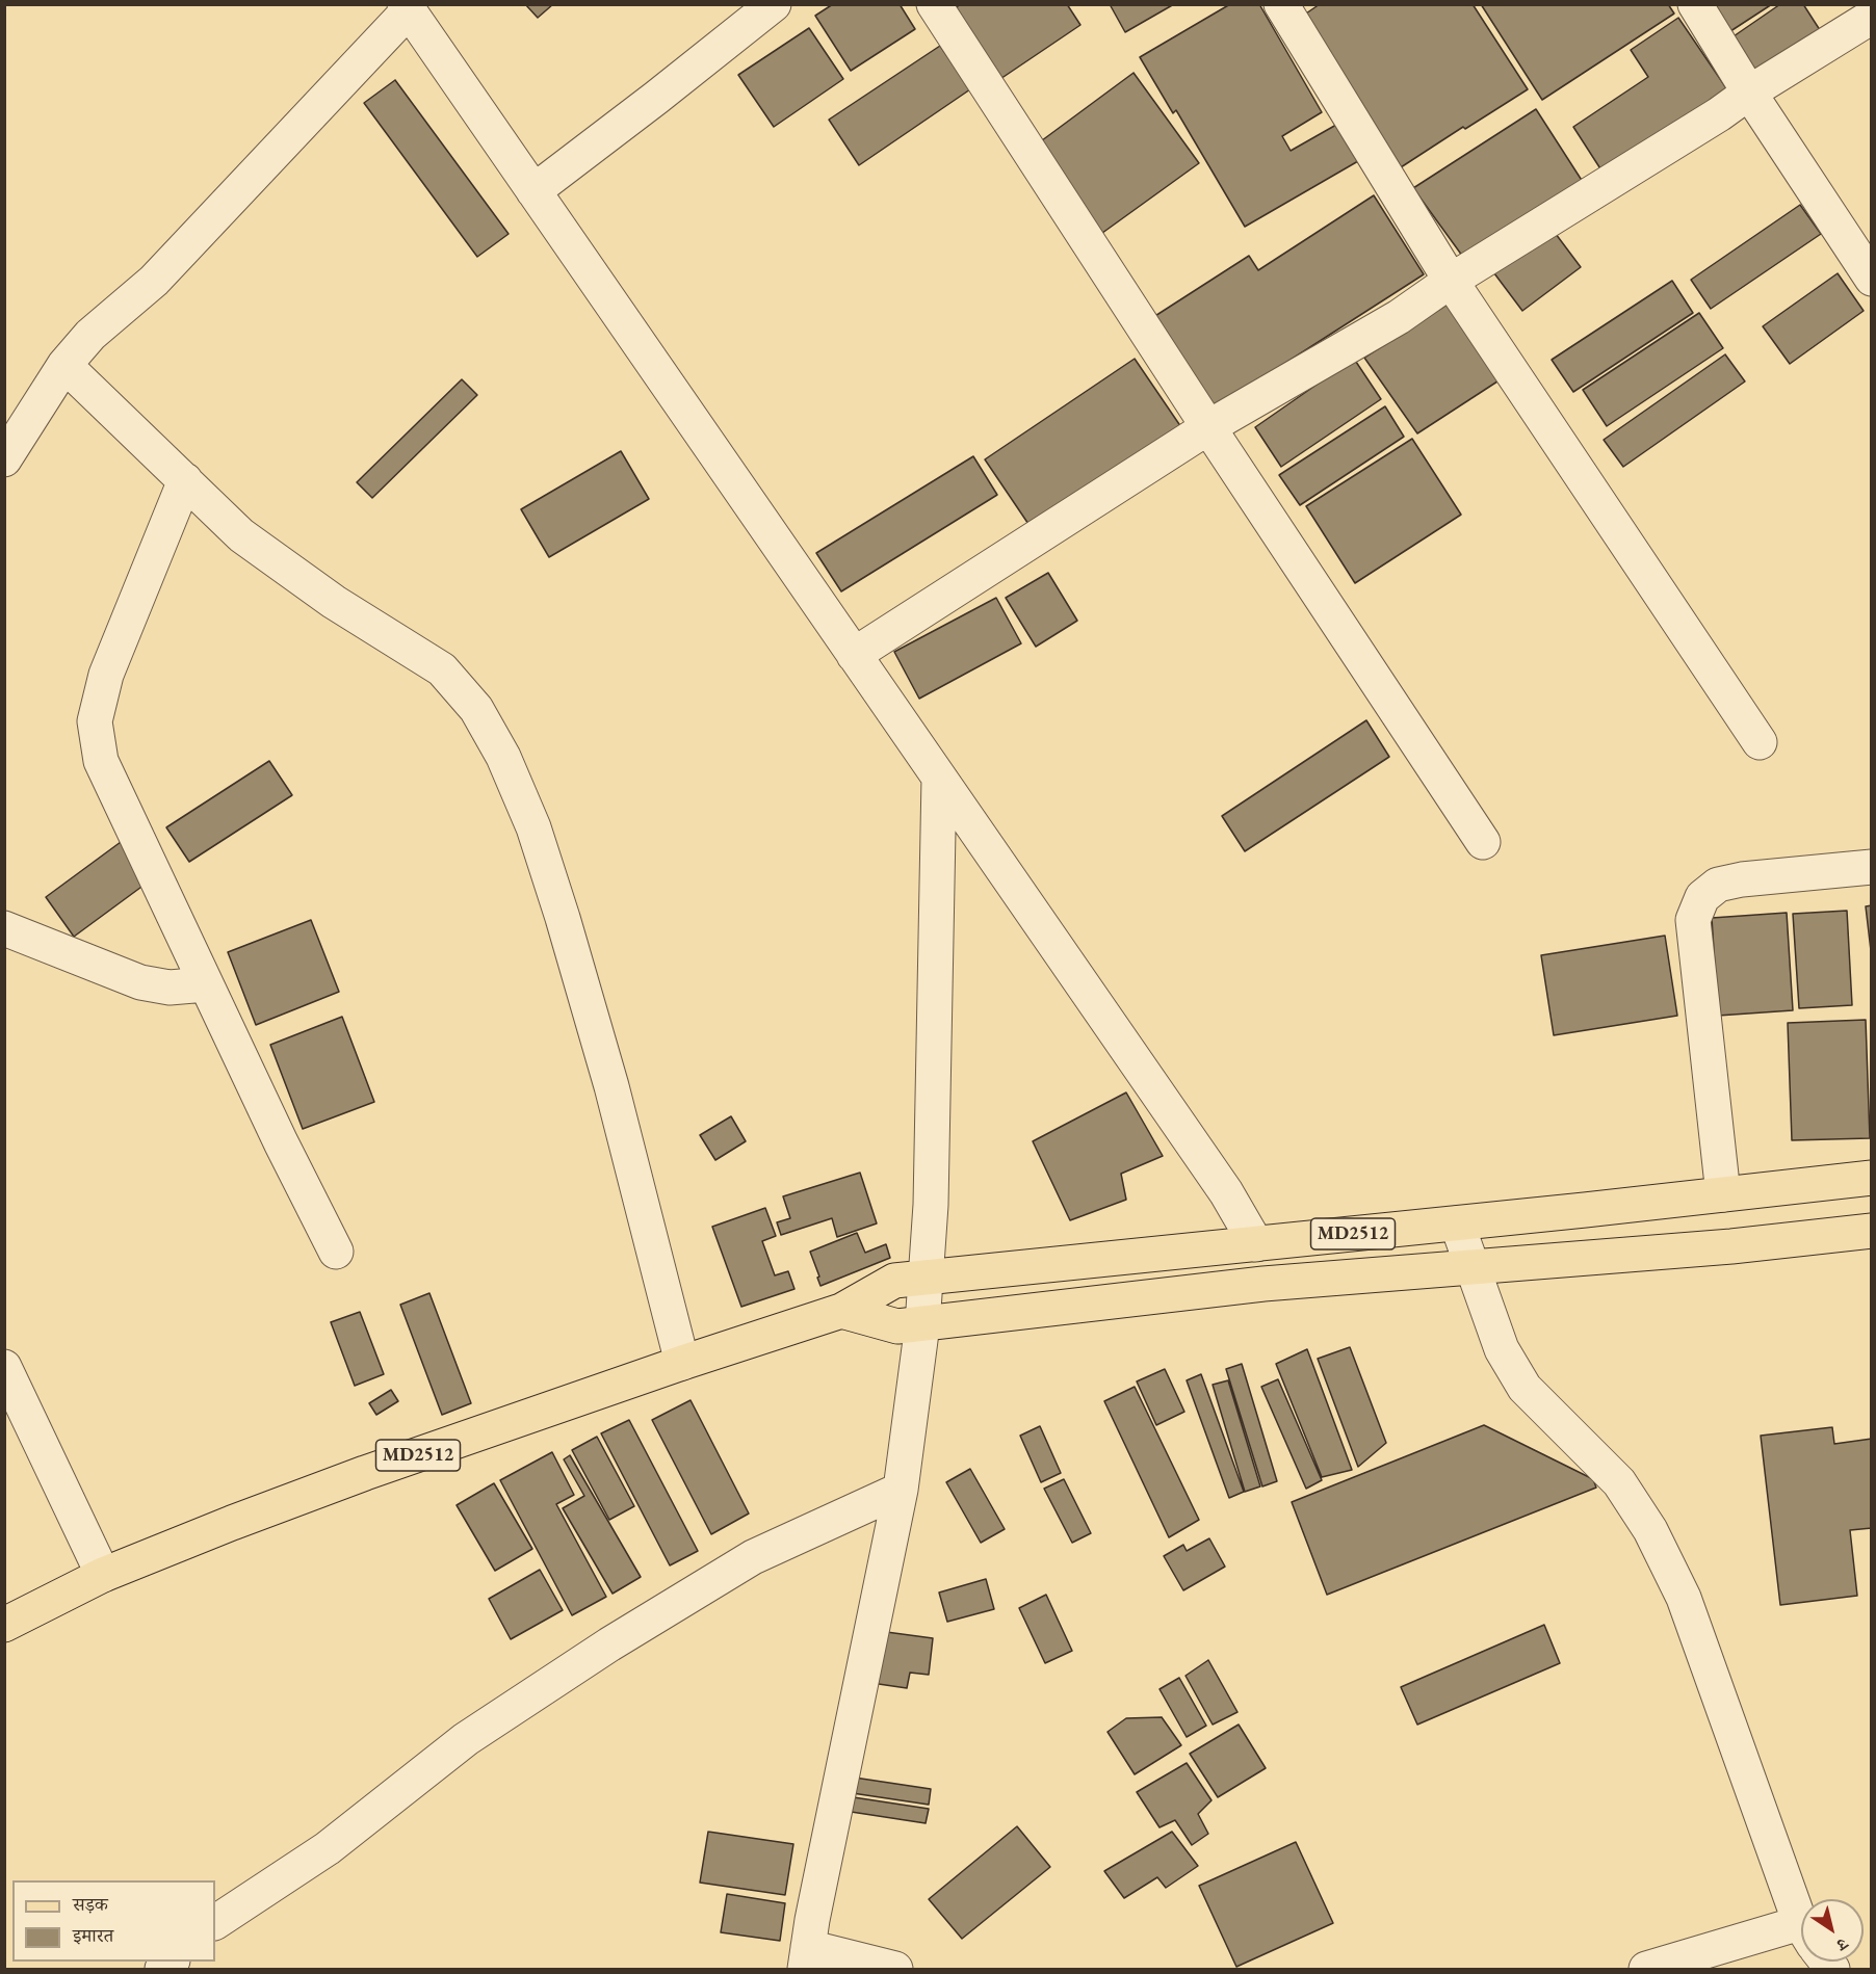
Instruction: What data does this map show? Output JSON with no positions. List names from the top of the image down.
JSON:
{
  "streets": {
    "main road": ["MD2512"]
  },
  "legend": ["सड़क", "इमारत"],
  "north": "bottom right"
}
